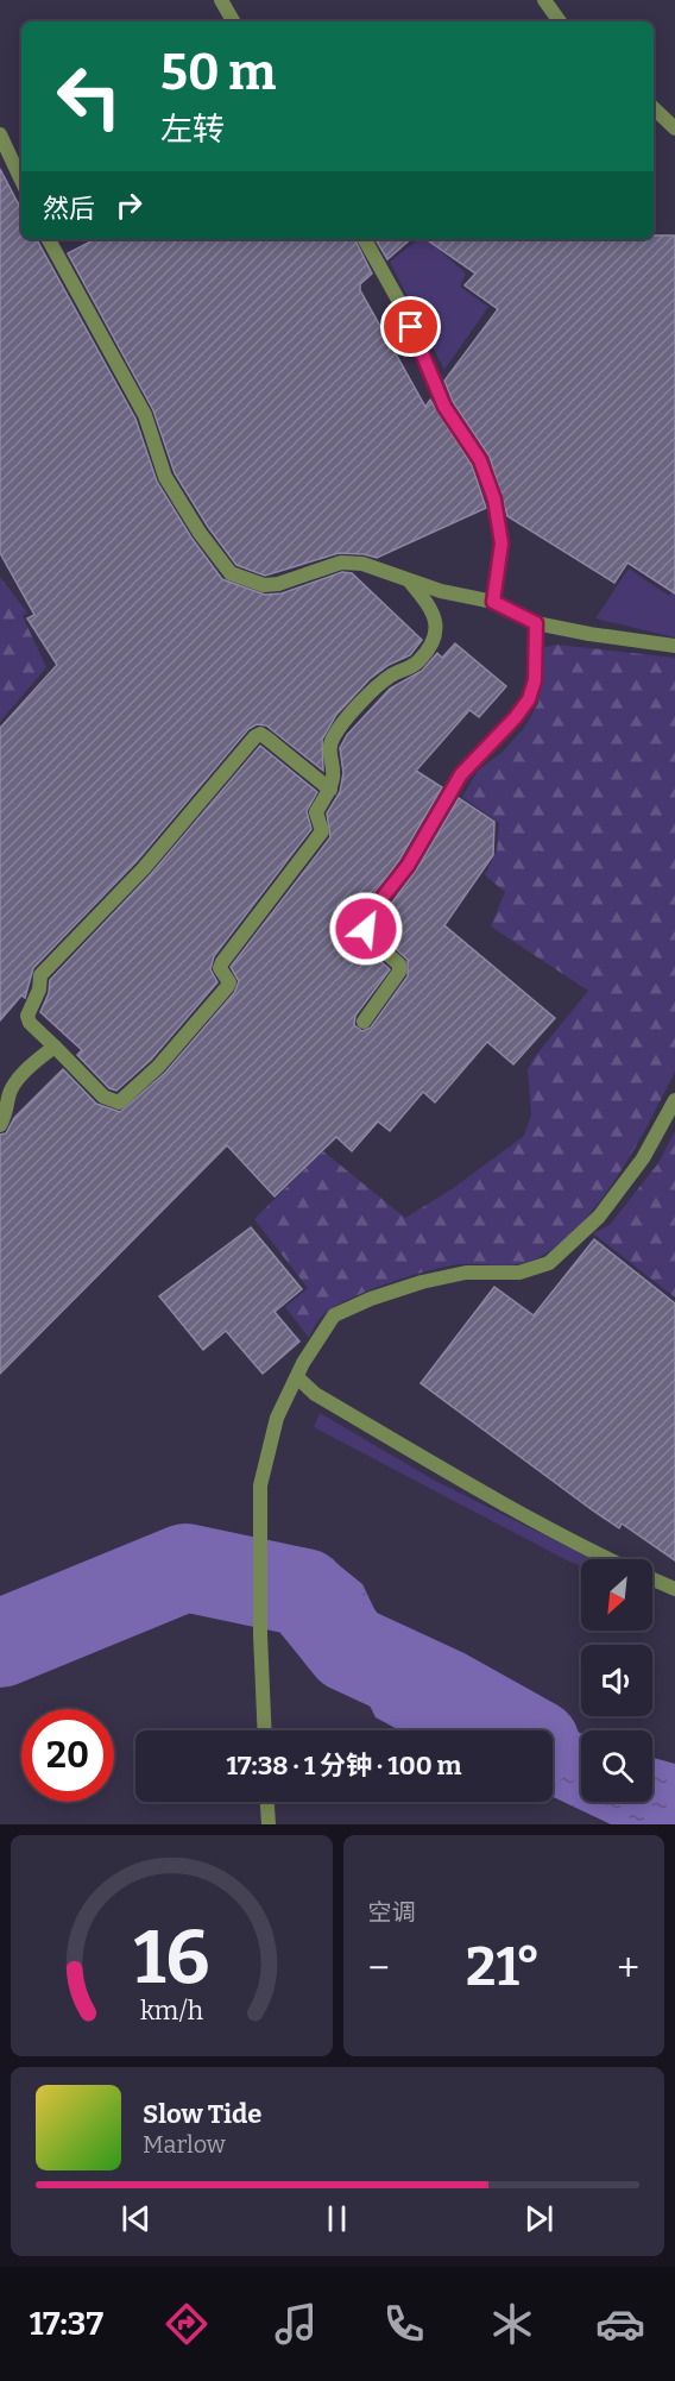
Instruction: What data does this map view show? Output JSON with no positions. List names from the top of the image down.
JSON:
{
  "north": "bottom left",
  "page": {
    "turn": ["50 m", "左转"],
    "then": "然后",
    "limit": "20",
    "trip": "17:38 · 1 分钟 · 100 m",
    "tile": "空调",
    "heat": ["−", "21°", "+"],
    "song": ["Slow Tide", "Marlow"],
    "tabs": "17:37",
    "gauge": ["16", "km/h"]
  }
}
